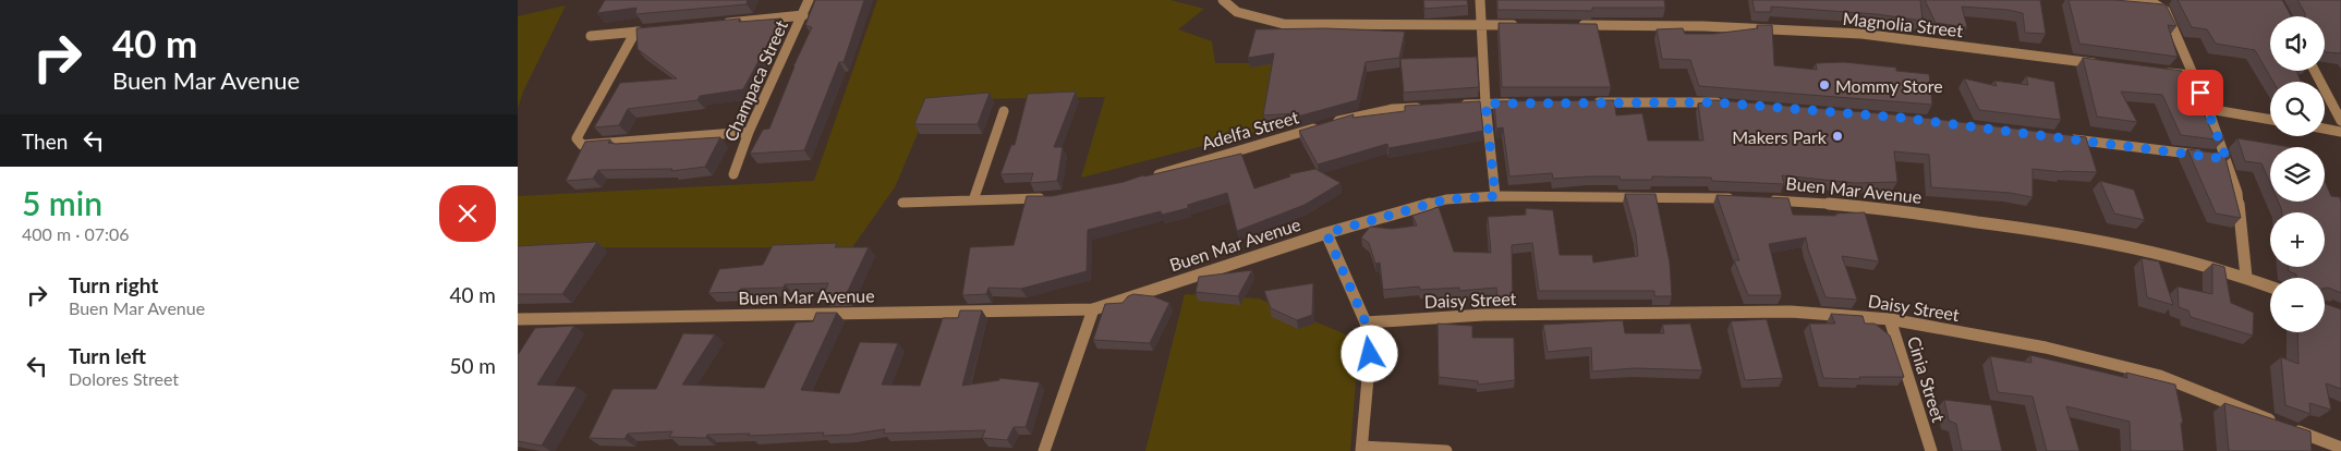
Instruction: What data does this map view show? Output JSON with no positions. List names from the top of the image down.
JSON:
{
  "streets": {
    "street": [
      "Magnolia Street",
      "Champaca Street",
      "Adelfa Street",
      "Buen Mar Avenue",
      "Daisy Street",
      "Cinia Street"
    ]
  },
  "crossings": [
    ["Daisy Street", "Cinia Street"]
  ],
  "places": ["Mommy Store", "Makers Park"],
  "page": {
    "turn": ["40 m", "Buen Mar Avenue"],
    "map_buttons": ["+", "−"],
    "then": "Then",
    "heading": ["5 min", "400 m · 07:06"],
    "list": [
      {
        "name": "Turn right",
        "note": "Buen Mar Avenue",
        "value": "40 m"
      },
      {
        "name": "Turn left",
        "note": "Dolores Street",
        "value": "50 m"
      }
    ]
  }
}
